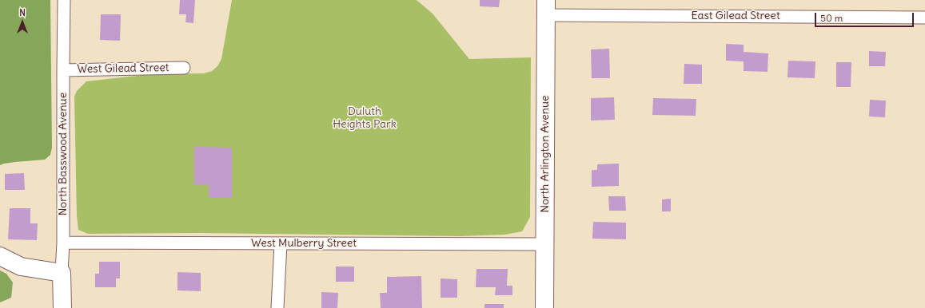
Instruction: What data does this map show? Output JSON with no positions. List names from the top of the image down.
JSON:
{
  "streets": {
    "main road": ["North Basswood Avenue", "North Arlington Avenue"],
    "street": ["East Gilead Street", "West Gilead Street", "West Mulberry Street"]
  },
  "crossings": [
    ["East Gilead Street", "North Arlington Avenue"],
    ["West Gilead Street", "North Basswood Avenue"],
    ["North Basswood Avenue", "West Mulberry Street"],
    ["North Arlington Avenue", "West Mulberry Street"]
  ],
  "parks": ["Duluth Heights Park"],
  "scale_bar": "50 m",
  "north": "top"
}
